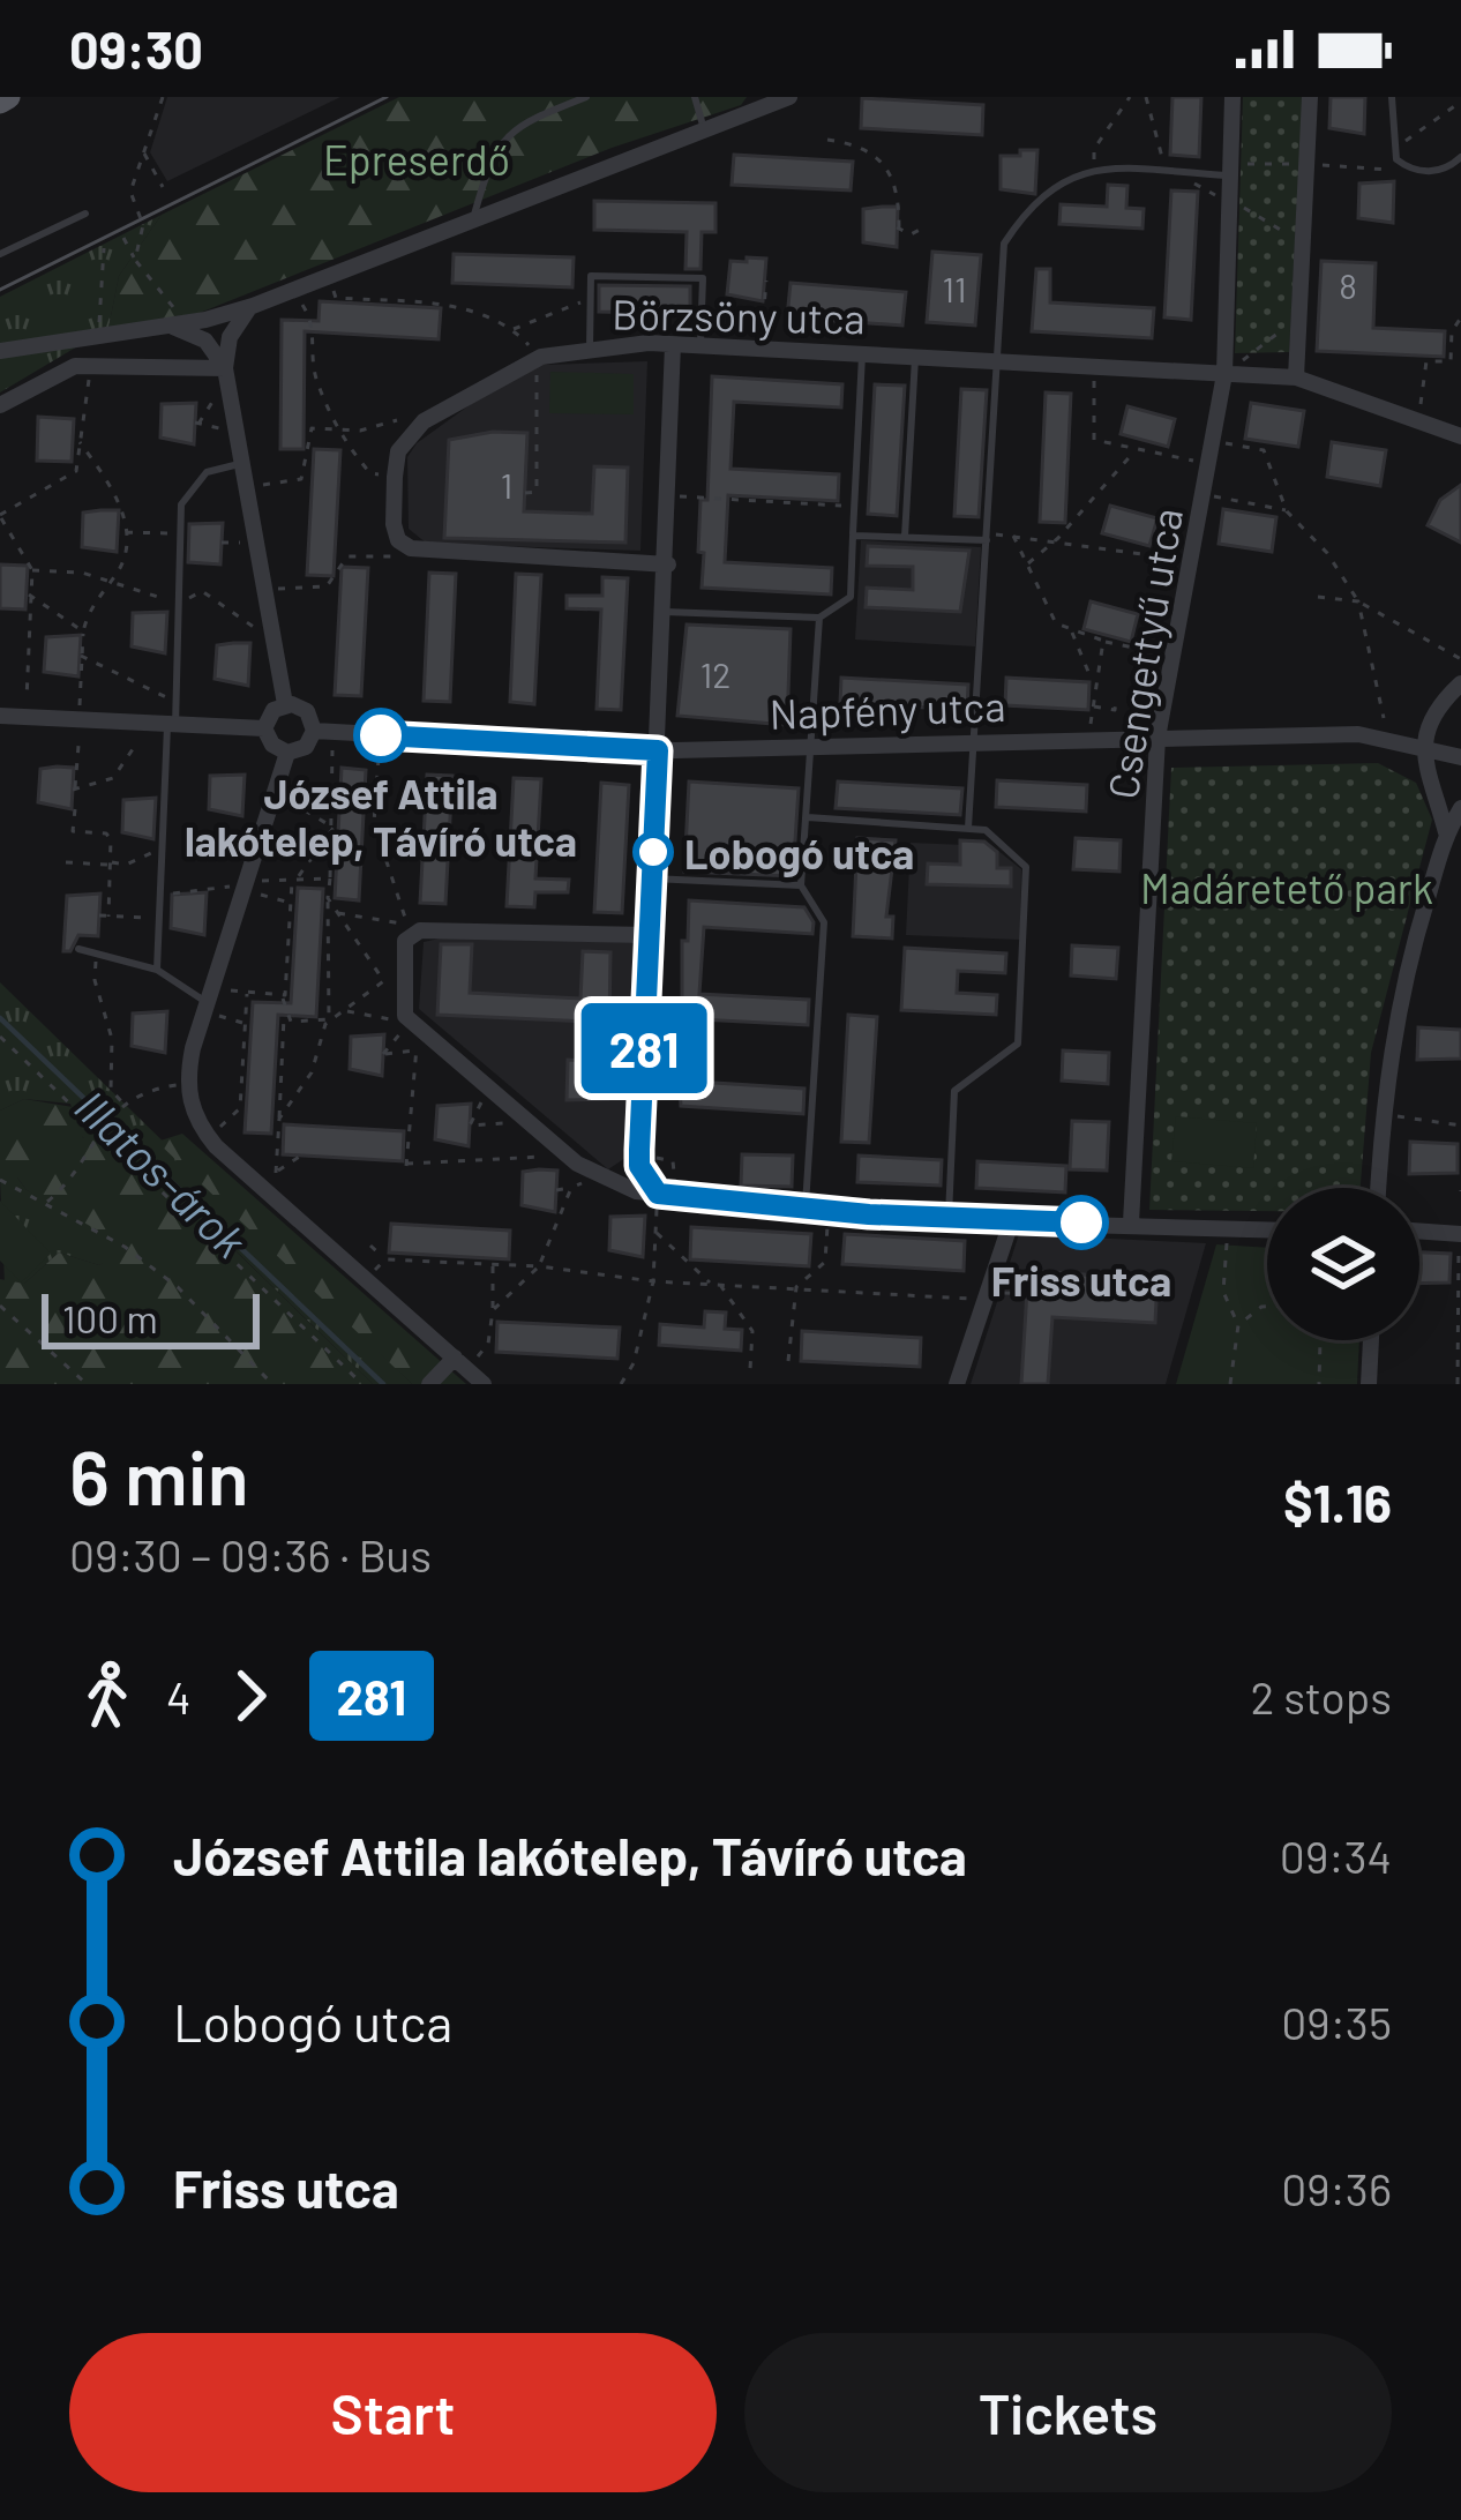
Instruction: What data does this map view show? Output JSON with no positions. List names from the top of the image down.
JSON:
{
  "streets": {
    "street": ["Börzsöny utca", "Csengettyű utca", "Napfény utca"]
  },
  "crossings": [
    ["Börzsöny utca", "Csengettyű utca"],
    ["Csengettyű utca", "Napfény utca"]
  ],
  "water": ["Illatos-árok"],
  "parks": ["Epreserdő", "Madáretető park"],
  "places": ["József Attila lakótelep, Távíró utca", "Lobogó utca", "Friss utca"],
  "lines": ["bus line 281"],
  "house_numbers": [
    "8",
    "11",
    "1",
    "12"
  ],
  "scale_bar": "100 m",
  "page": {
    "status": "09:30",
    "on_map": "281",
    "scale": "100 m",
    "heading": ["6 min", "09:30 – 09:36 · Bus", "$1.16"],
    "legs": ["4", "281", "2 stops"],
    "list": [
      {
        "name": "József Attila lakótelep, Távíró utca",
        "value": "09:34"
      },
      {
        "name": "Lobogó utca",
        "value": "09:35"
      },
      {
        "name": "Friss utca",
        "value": "09:36"
      }
    ],
    "buttons": ["Start", "Tickets"]
  }
}
